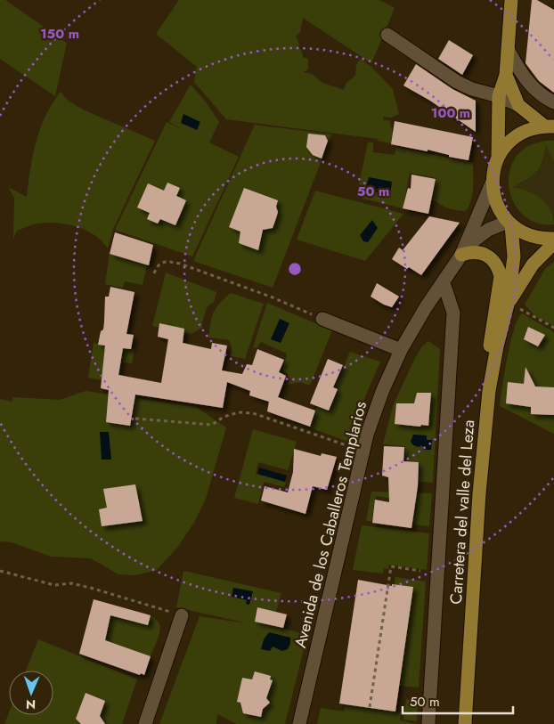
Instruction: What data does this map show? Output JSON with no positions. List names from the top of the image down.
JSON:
{
  "streets": {
    "main road": ["Carretera del valle del Leza"],
    "street": ["Avenida de los Caballeros Templarios"]
  },
  "scale_bar": "50 m",
  "north": "bottom",
  "rings": ["150 m", "100 m", "50 m"]
}
